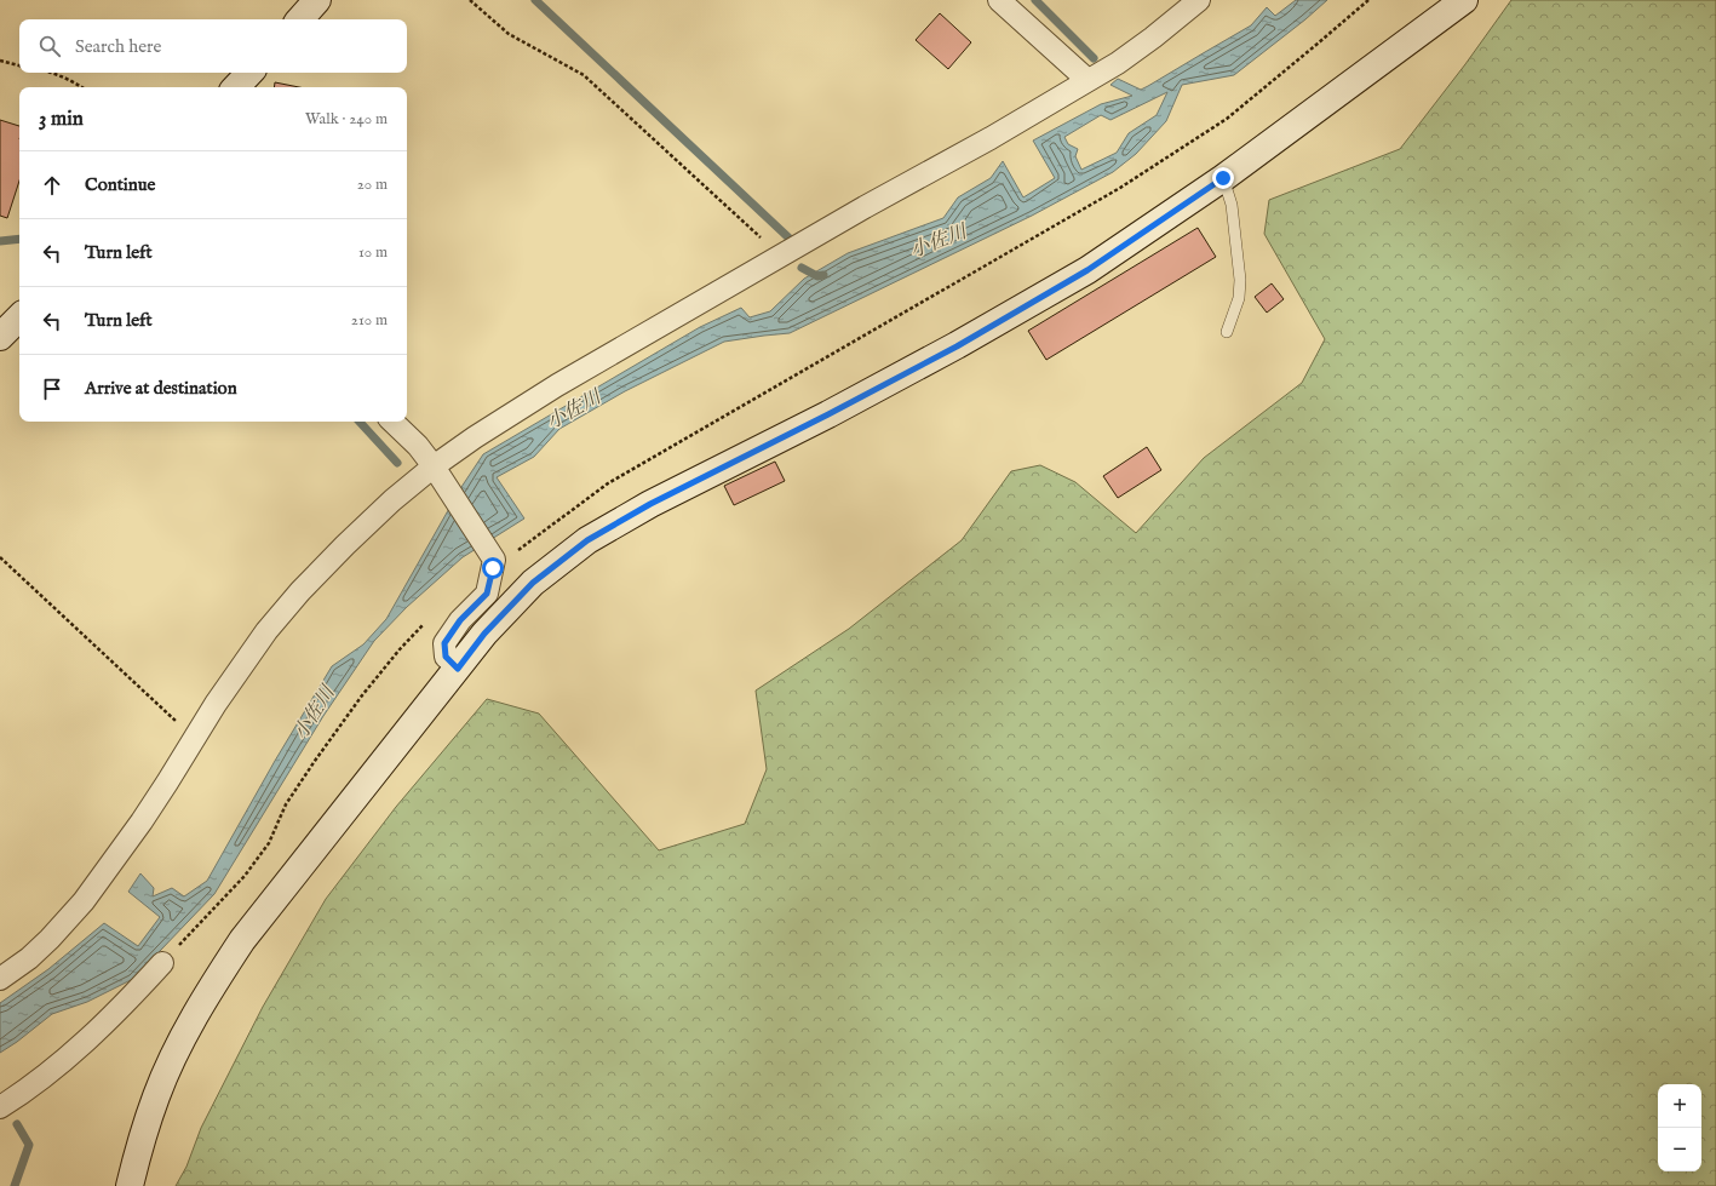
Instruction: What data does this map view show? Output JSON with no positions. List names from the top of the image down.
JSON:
{
  "water": ["小佐川"],
  "page": {
    "search": "Search here",
    "heading": ["3 min", "Walk · 240 m"],
    "list": [
      ["Continue", "20 m"],
      ["Turn left", "10 m"],
      ["Turn left", "210 m"],
      "Arrive at destination"
    ],
    "map_buttons": ["+", "−"]
  }
}
